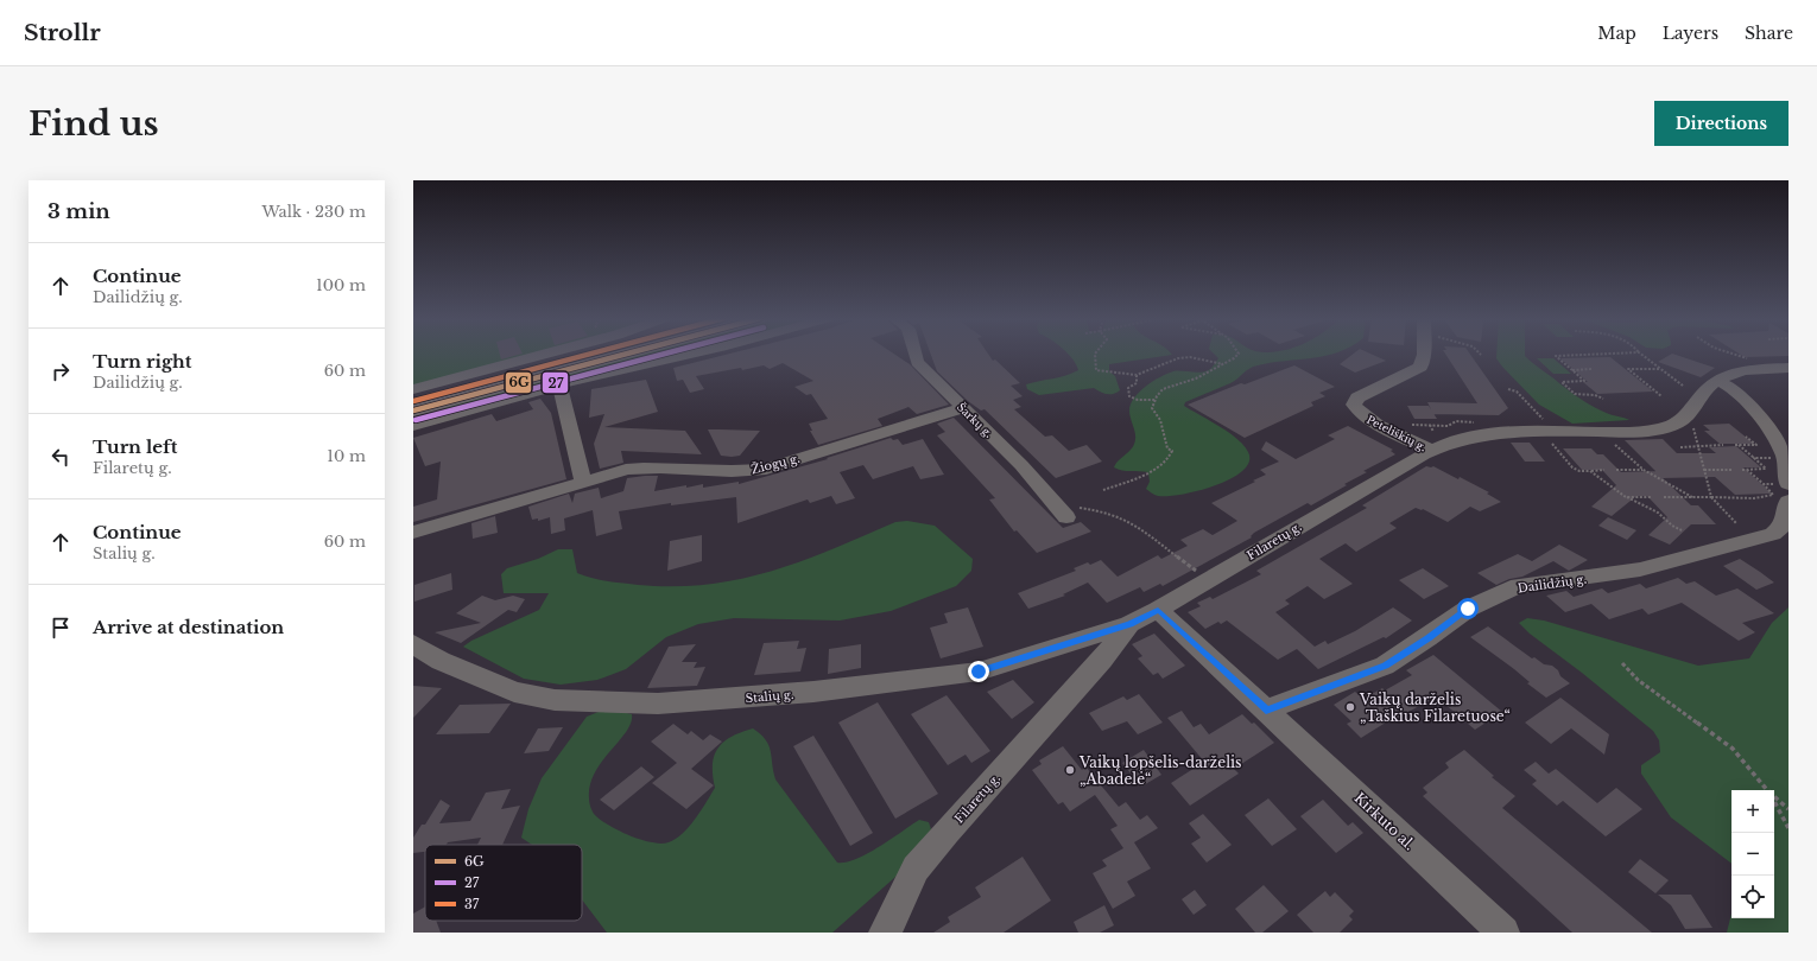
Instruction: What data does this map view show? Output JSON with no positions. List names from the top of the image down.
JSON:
{
  "streets": {
    "street": [
      "Šarkų g.",
      "Peteliškių g.",
      "Žiogų g.",
      "Filaretų g.",
      "Dailidžių g.",
      "Stalių g.",
      "Kirkuto al."
    ]
  },
  "crossings": [
    ["Šarkų g.", "Žiogų g."],
    ["Peteliškių g.", "Filaretų g."],
    ["Filaretų g.", "Stalių g."],
    ["Dailidžių g.", "Kirkuto al."]
  ],
  "places": ["Vaikų darželis „Taškius Filaretuose“", "Vaikų lopšelis-darželis „Abadelė“"],
  "lines": ["transit line 6G", "transit line 27", "transit line 37"],
  "legend": ["6G", "27", "37"],
  "page": {
    "header": "Strollr",
    "nav": ["Map", "Layers", "Share"],
    "buttons": "Directions",
    "title": "Find us",
    "heading": ["3 min", "Walk · 230 m"],
    "list": [
      ["Continue", "Dailidžių g.", "100 m"],
      ["Turn right", "Dailidžių g.", "60 m"],
      ["Turn left", "Filaretų g.", "10 m"],
      ["Continue", "Stalių g.", "60 m"],
      "Arrive at destination"
    ],
    "map_buttons": ["+", "−"]
  }
}
